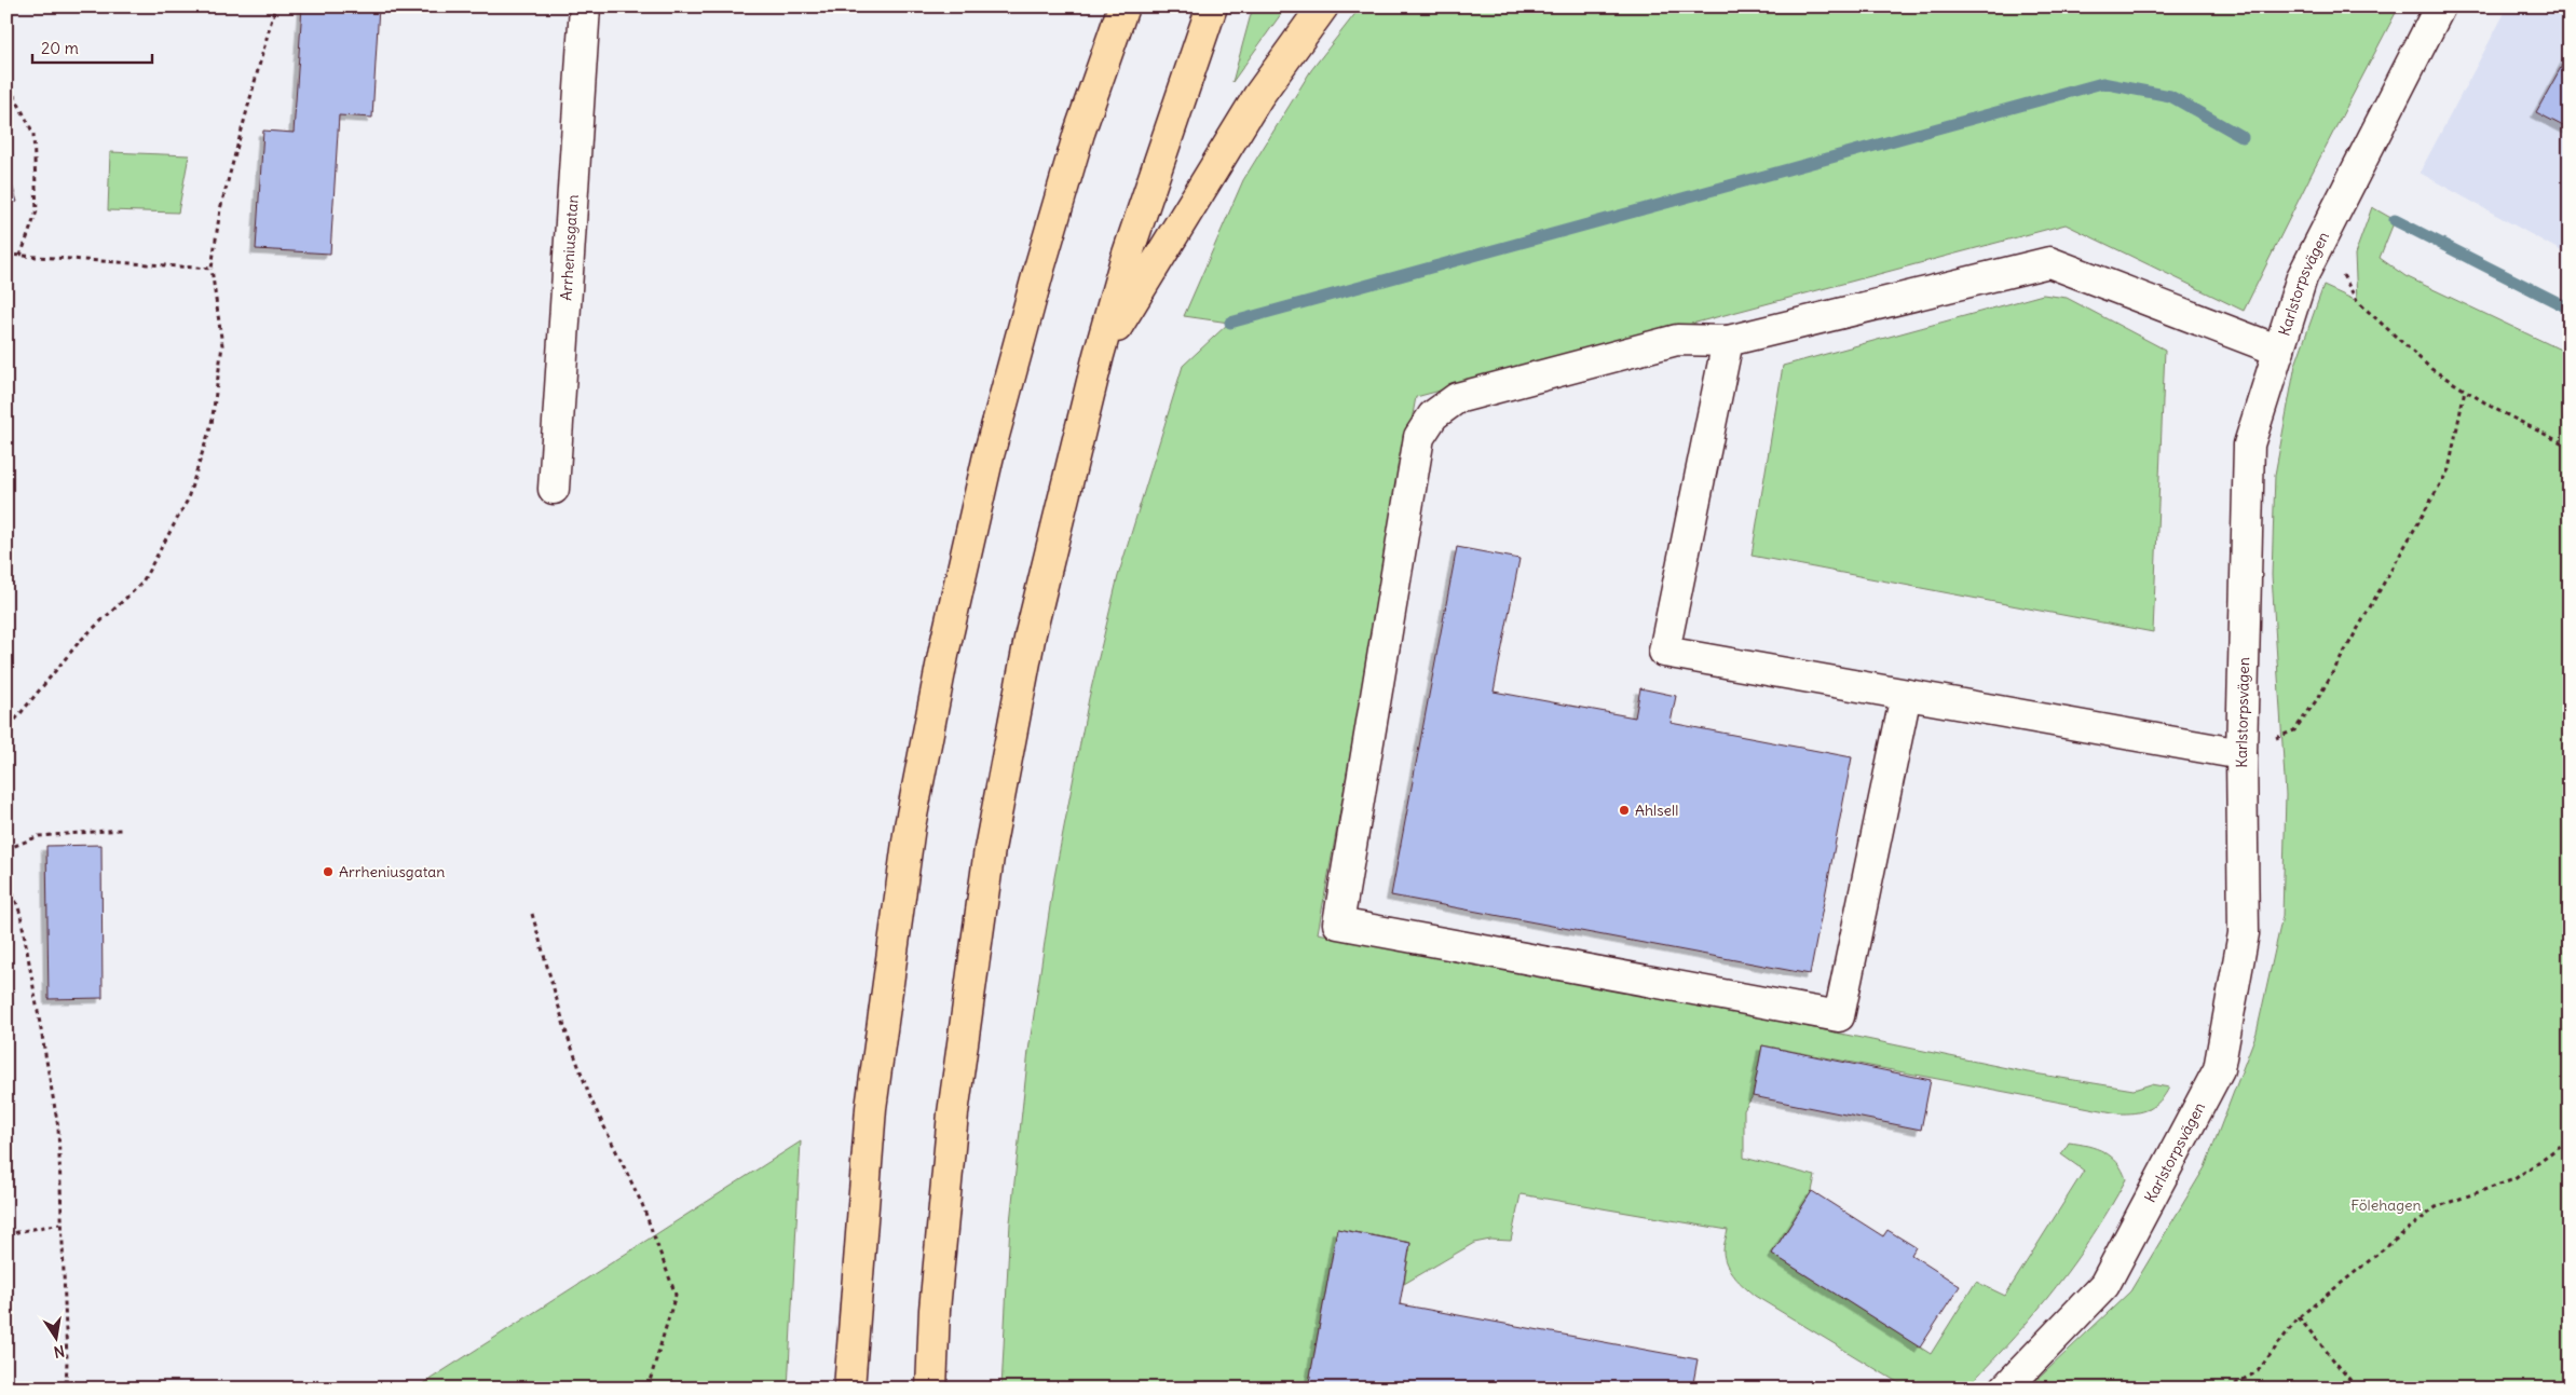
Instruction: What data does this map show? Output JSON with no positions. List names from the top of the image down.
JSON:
{
  "streets": {
    "street": ["Arrheniusgatan", "Karlstorpsvägen"]
  },
  "parks": ["Fölehagen"],
  "places": ["Ahlsell", "Arrheniusgatan"],
  "scale_bar": "20 m",
  "north": "bottom"
}
